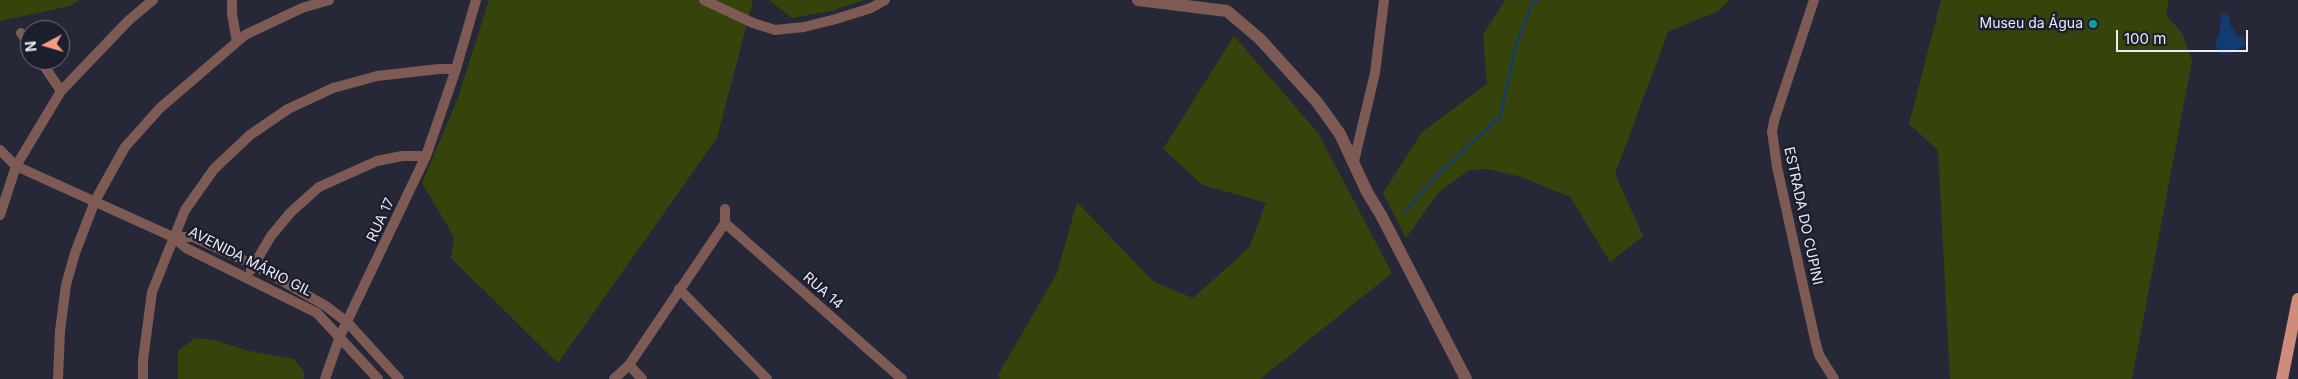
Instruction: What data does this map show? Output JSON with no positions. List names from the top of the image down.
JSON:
{
  "streets": {
    "street": [
      "ESTRADA DO CUPINI",
      "RUA 17",
      "AVENIDA MÁRIO GIL",
      "RUA 14"
    ]
  },
  "crossings": [
    ["RUA 17", "AVENIDA MÁRIO GIL"]
  ],
  "places": ["Museu da Água"],
  "scale_bar": "100 m",
  "north": "left"
}
